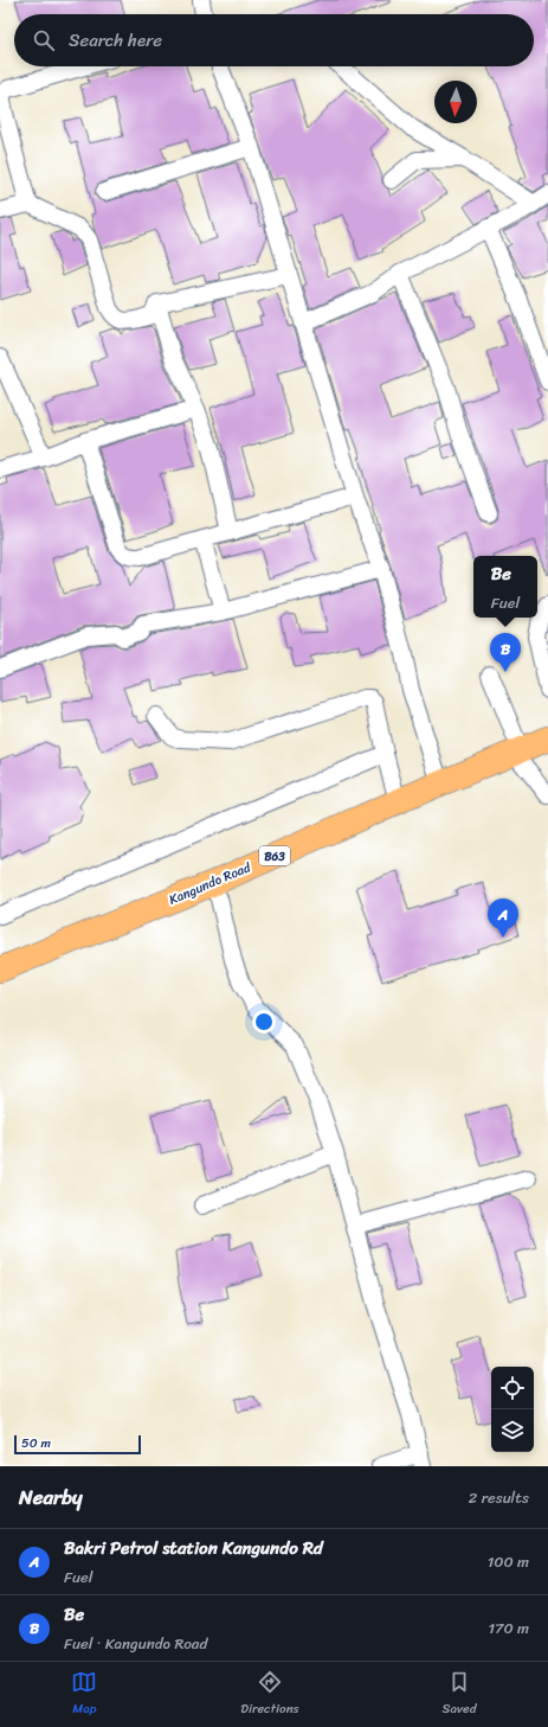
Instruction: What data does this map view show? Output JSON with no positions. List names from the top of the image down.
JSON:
{
  "streets": {
    "highway": ["B63", "Kangundo Road"]
  },
  "scale_bar": "50 m",
  "north": "bottom",
  "page": {
    "search": "Search here",
    "popup": ["Be", "Fuel"],
    "pins": ["B", "A"],
    "scale": "50 m",
    "heading": ["Nearby", "2 results"],
    "list": [
      {
        "mark": "A",
        "name": "Bakri Petrol station Kangundo Rd",
        "note": "Fuel",
        "value": "100 m"
      },
      {
        "mark": "B",
        "name": "Be",
        "note": "Fuel · Kangundo Road",
        "value": "170 m"
      }
    ],
    "nav": ["Map", "Directions", "Saved"]
  }
}
